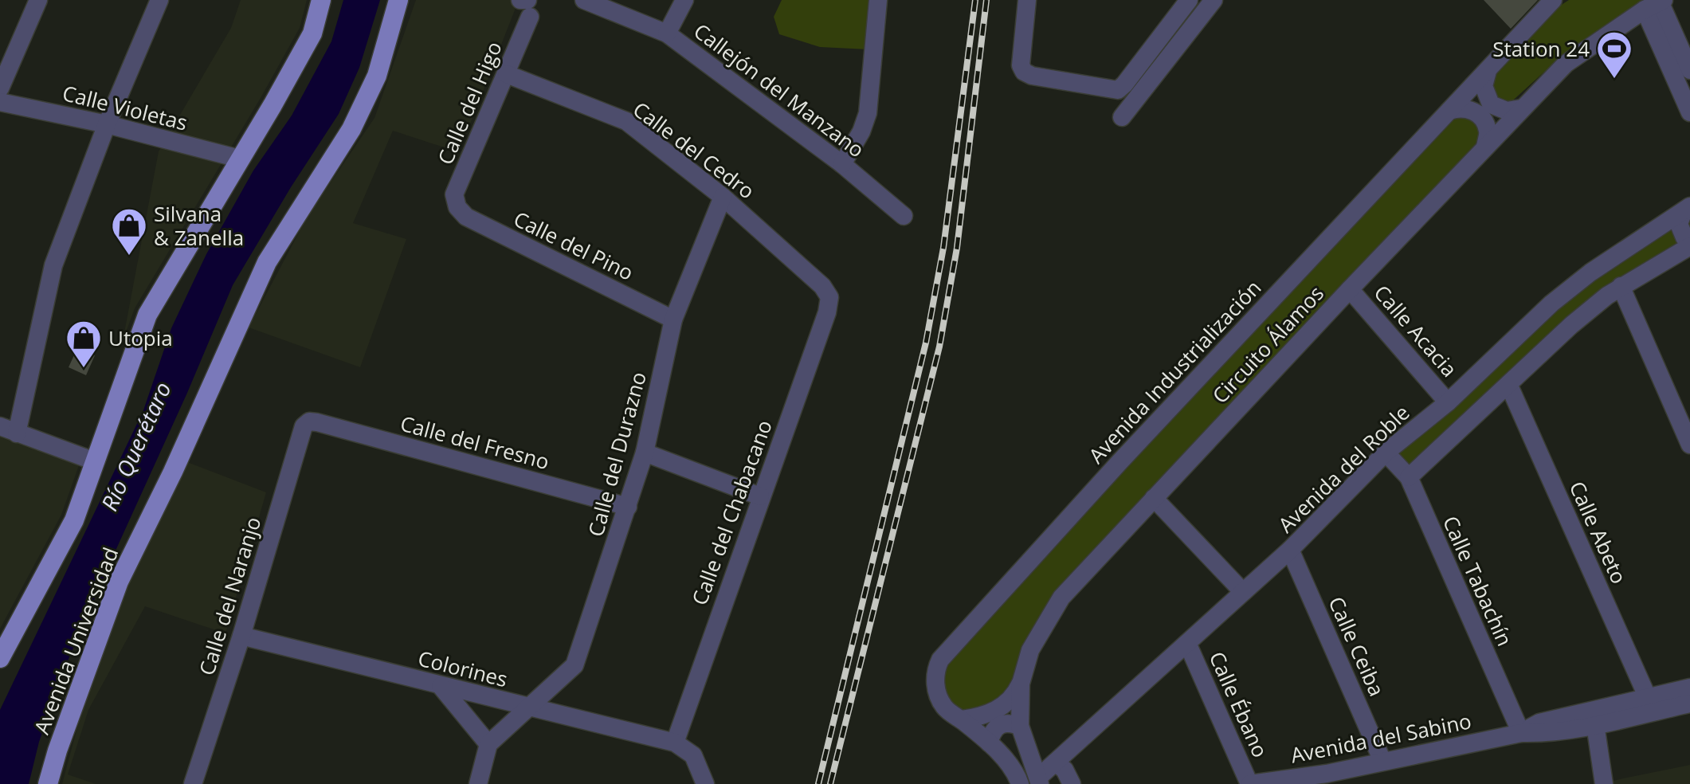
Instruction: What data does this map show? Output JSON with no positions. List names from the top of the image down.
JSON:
{
  "streets": {
    "main road": ["Avenida Universidad"],
    "street": [
      "Callejón del Manzano",
      "Calle del Higo",
      "Calle Violetas",
      "Calle del Cedro",
      "Calle del Pino",
      "Calle Acacia",
      "Circuito Álamos",
      "Avenida Industrialización",
      "Calle del Fresno",
      "Calle del Durazno",
      "Avenida del Roble",
      "Calle del Chabacano",
      "Calle Abeto",
      "Calle Tabachín",
      "Calle del Naranjo",
      "Calle Ceiba",
      "Colorines",
      "Calle Ébano",
      "Avenida del Sabino"
    ]
  },
  "crossings": [
    ["Calle del Higo", "Calle del Cedro"],
    ["Calle del Higo", "Calle del Pino"],
    ["Calle del Cedro", "Calle del Durazno"],
    ["Calle del Cedro", "Calle del Chabacano"],
    ["Calle del Pino", "Calle del Durazno"],
    ["Calle Acacia", "Circuito Álamos"],
    ["Calle Acacia", "Avenida del Roble"],
    ["Circuito Álamos", "Avenida del Roble"],
    ["Calle del Fresno", "Calle del Durazno"],
    ["Calle del Fresno", "Calle del Naranjo"],
    ["Calle del Durazno", "Colorines"],
    ["Avenida del Roble", "Calle Tabachín"],
    ["Avenida del Roble", "Calle Ceiba"],
    ["Avenida del Roble", "Calle Ébano"],
    ["Calle del Chabacano", "Colorines"],
    ["Calle Abeto", "Avenida del Sabino"],
    ["Calle Tabachín", "Avenida del Sabino"],
    ["Calle del Naranjo", "Colorines"],
    ["Calle Ceiba", "Avenida del Sabino"],
    ["Calle Ébano", "Avenida del Sabino"]
  ],
  "water": ["Río Querétaro"],
  "places": {
    "sports": ["Station 24"],
    "shop": ["Silvana & Zanella", "Utopia"]
  }
}
